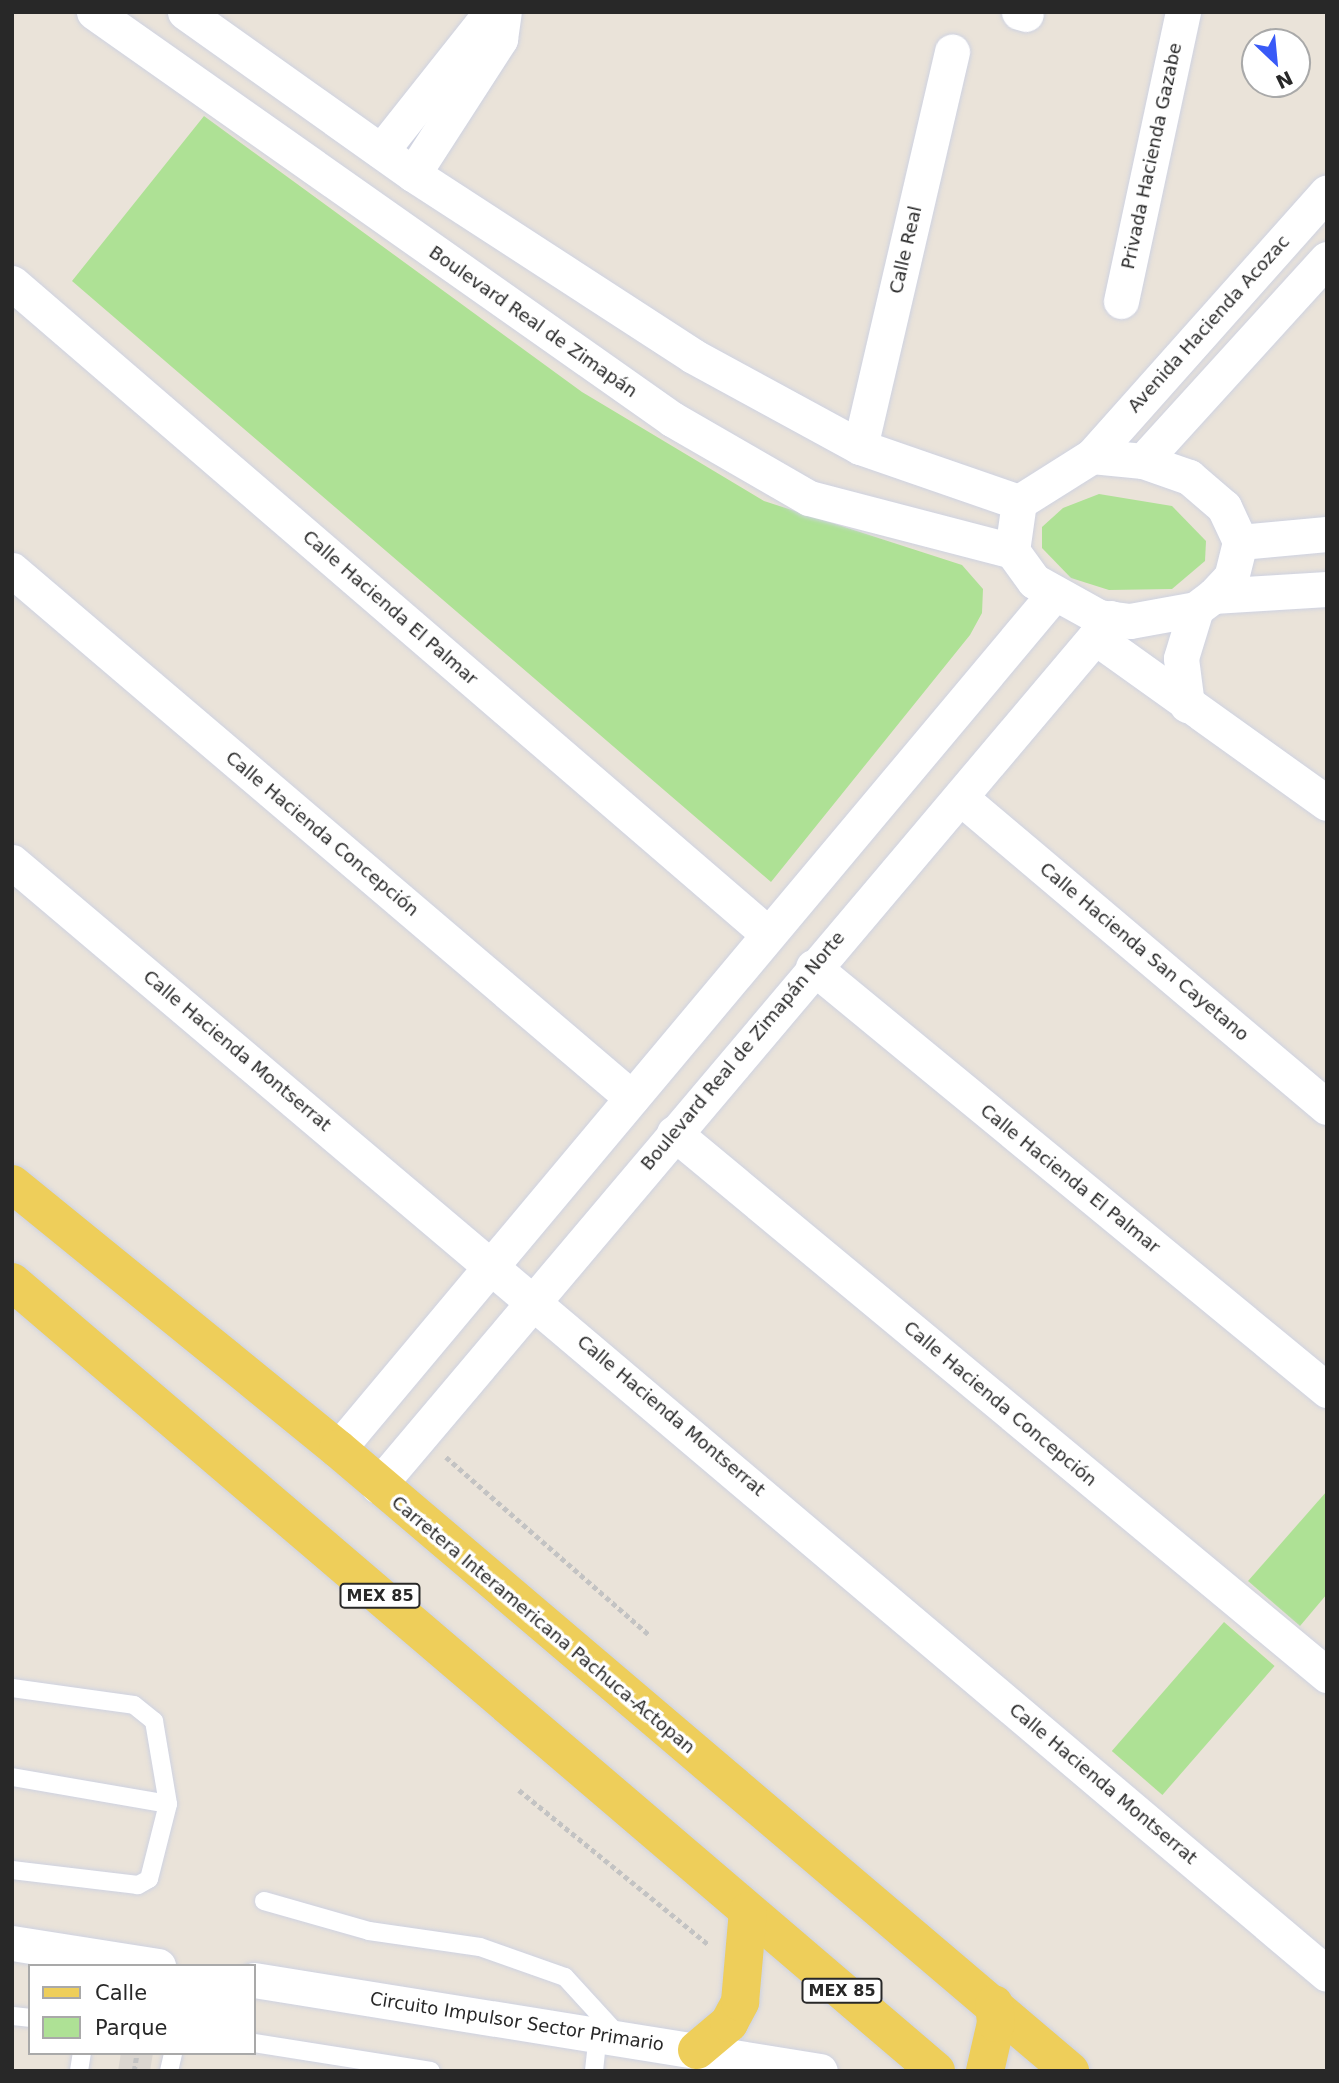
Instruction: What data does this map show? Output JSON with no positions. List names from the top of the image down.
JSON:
{
  "streets": {
    "main road": ["MEX 85", "Carretera Interamericana Pachuca-Actopan"],
    "street": [
      "Privada Hacienda Gazabe",
      "Calle Real",
      "Boulevard Real de Zimapán",
      "Avenida Hacienda Acozac",
      "Calle Hacienda El Palmar",
      "Calle Hacienda Concepción",
      "Calle Hacienda San Cayetano",
      "Calle Hacienda Montserrat",
      "Boulevard Real de Zimapán Norte",
      "Circuito Impulsor Sector Primario"
    ]
  },
  "crossings": [
    ["Boulevard Real de Zimapán", "Avenida Hacienda Acozac"],
    ["Boulevard Real de Zimapán", "Boulevard Real de Zimapán Norte"],
    ["Avenida Hacienda Acozac", "Boulevard Real de Zimapán Norte"],
    ["Calle Hacienda El Palmar", "Boulevard Real de Zimapán Norte"],
    ["Calle Hacienda Concepción", "Boulevard Real de Zimapán Norte"],
    ["Calle Hacienda San Cayetano", "Boulevard Real de Zimapán Norte"],
    ["Calle Hacienda Montserrat", "Boulevard Real de Zimapán Norte"],
    ["Boulevard Real de Zimapán Norte", "Carretera Interamericana Pachuca-Actopan"]
  ],
  "legend": ["Calle", "Parque"],
  "north": "bottom right"
}
